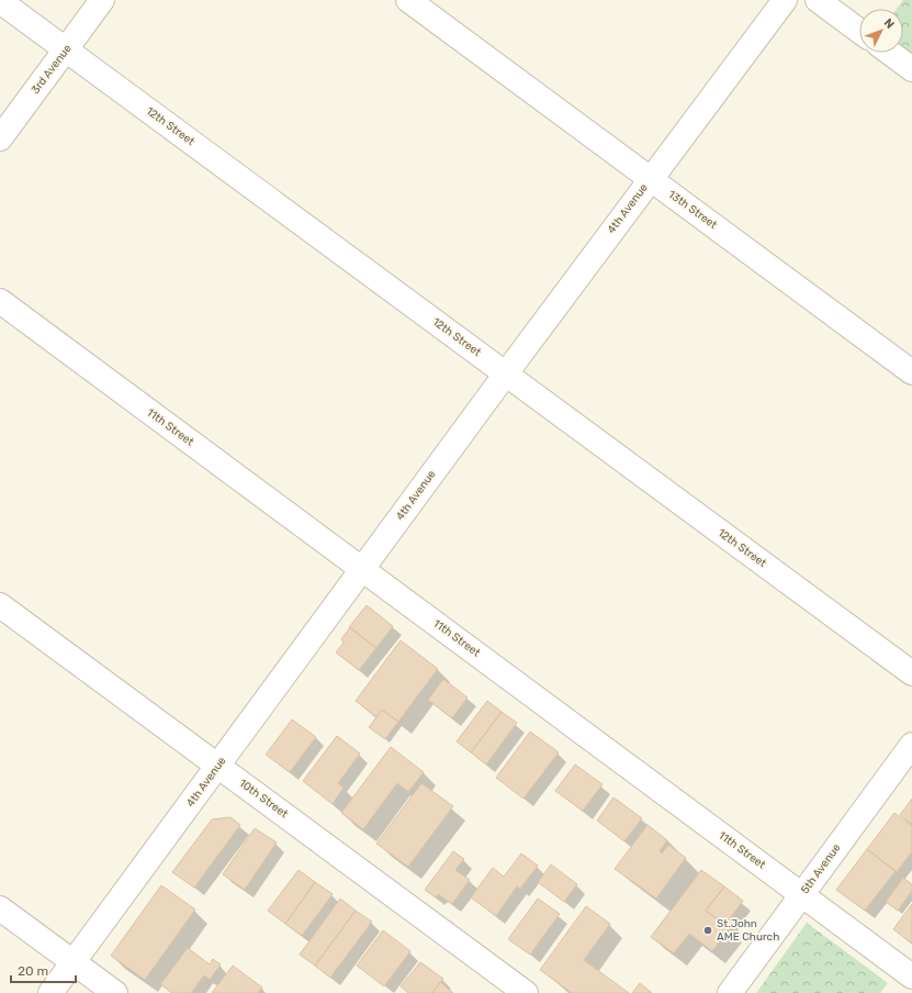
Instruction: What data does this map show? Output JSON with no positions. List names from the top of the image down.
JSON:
{
  "streets": {
    "street": [
      "3rd Avenue",
      "12th Street",
      "4th Avenue",
      "13th Street",
      "11th Street",
      "10th Street",
      "5th Avenue"
    ]
  },
  "crossings": [
    ["3rd Avenue", "12th Street"],
    ["12th Street", "4th Avenue"],
    ["4th Avenue", "13th Street"],
    ["4th Avenue", "11th Street"],
    ["4th Avenue", "10th Street"],
    ["11th Street", "5th Avenue"]
  ],
  "places": ["St.John AME Church"],
  "scale_bar": "20 m",
  "north": "top right"
}
